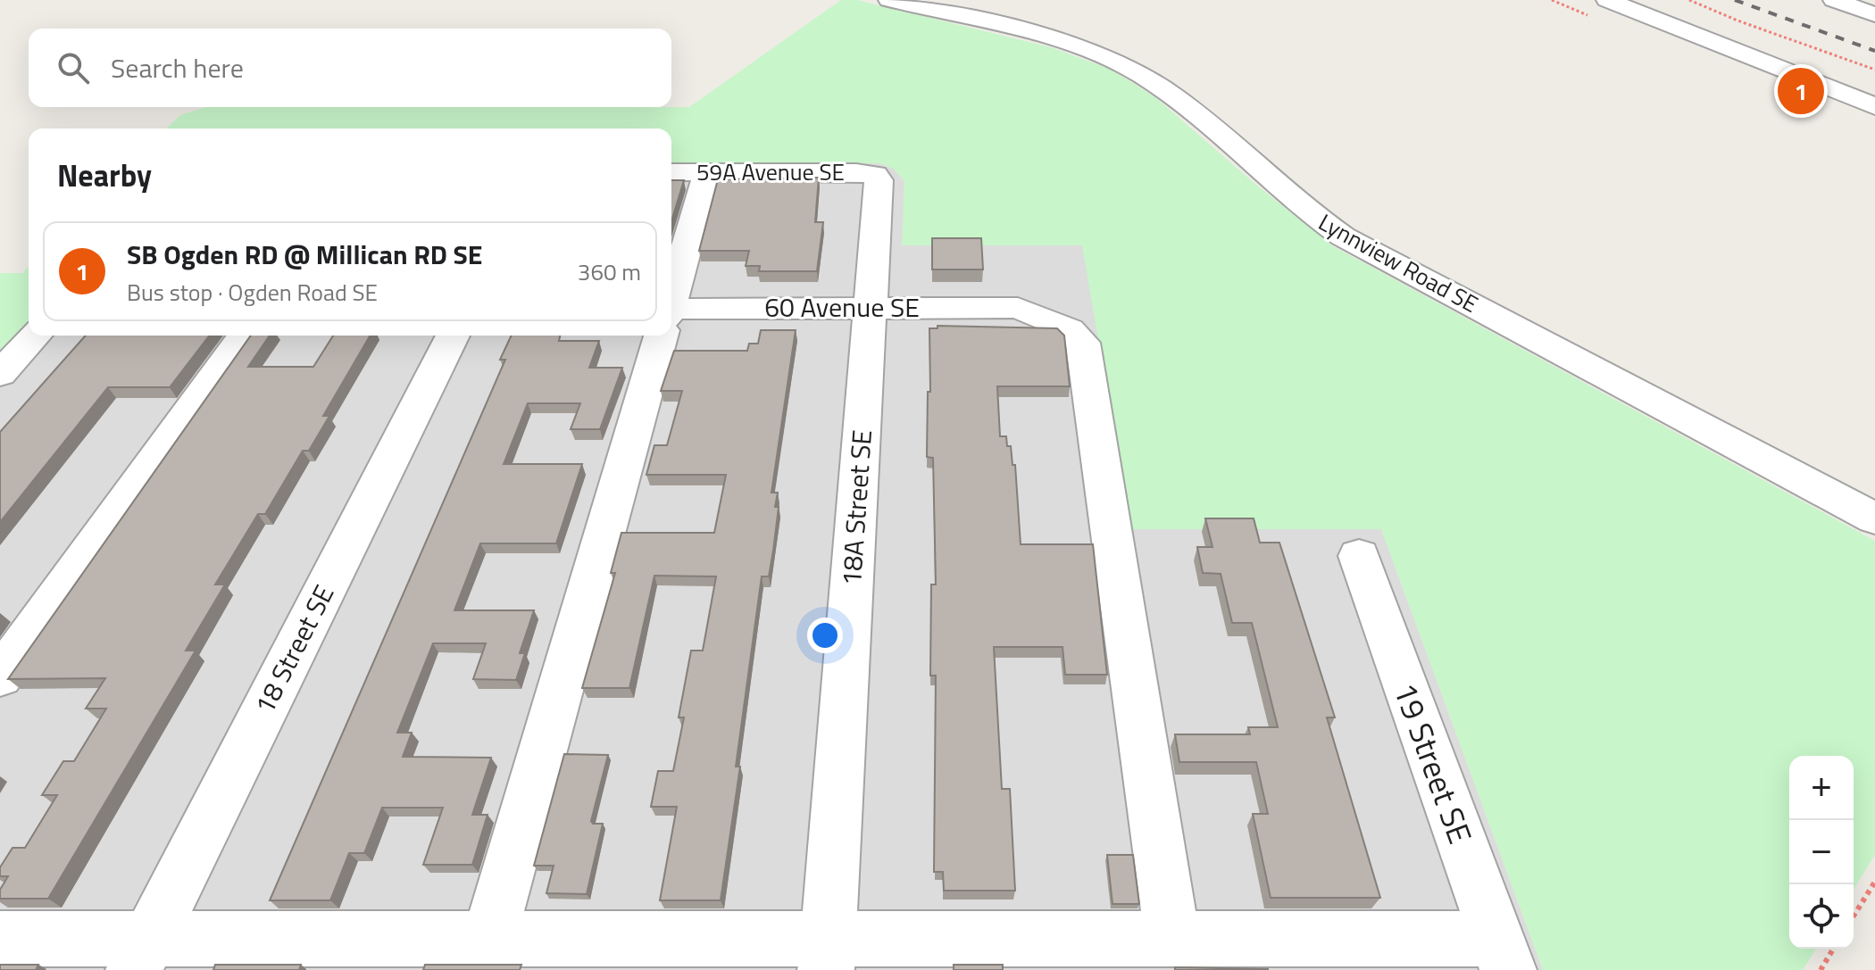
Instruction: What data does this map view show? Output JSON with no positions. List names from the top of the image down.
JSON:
{
  "streets": {
    "street": [
      "59A Avenue SE",
      "Lynnview Road SE",
      "60 Avenue SE",
      "18A Street SE",
      "18 Street SE",
      "19 Street SE"
    ]
  },
  "crossings": [
    ["59A Avenue SE", "18A Street SE"],
    ["60 Avenue SE", "18A Street SE"]
  ],
  "page": {
    "search": "Search here",
    "pins": "1",
    "heading": "Nearby",
    "list": [
      {
        "mark": "1",
        "name": "SB Ogden RD @ Millican RD SE",
        "note": "Bus stop · Ogden Road SE",
        "value": "360 m"
      }
    ],
    "map_buttons": ["+", "−"]
  }
}
